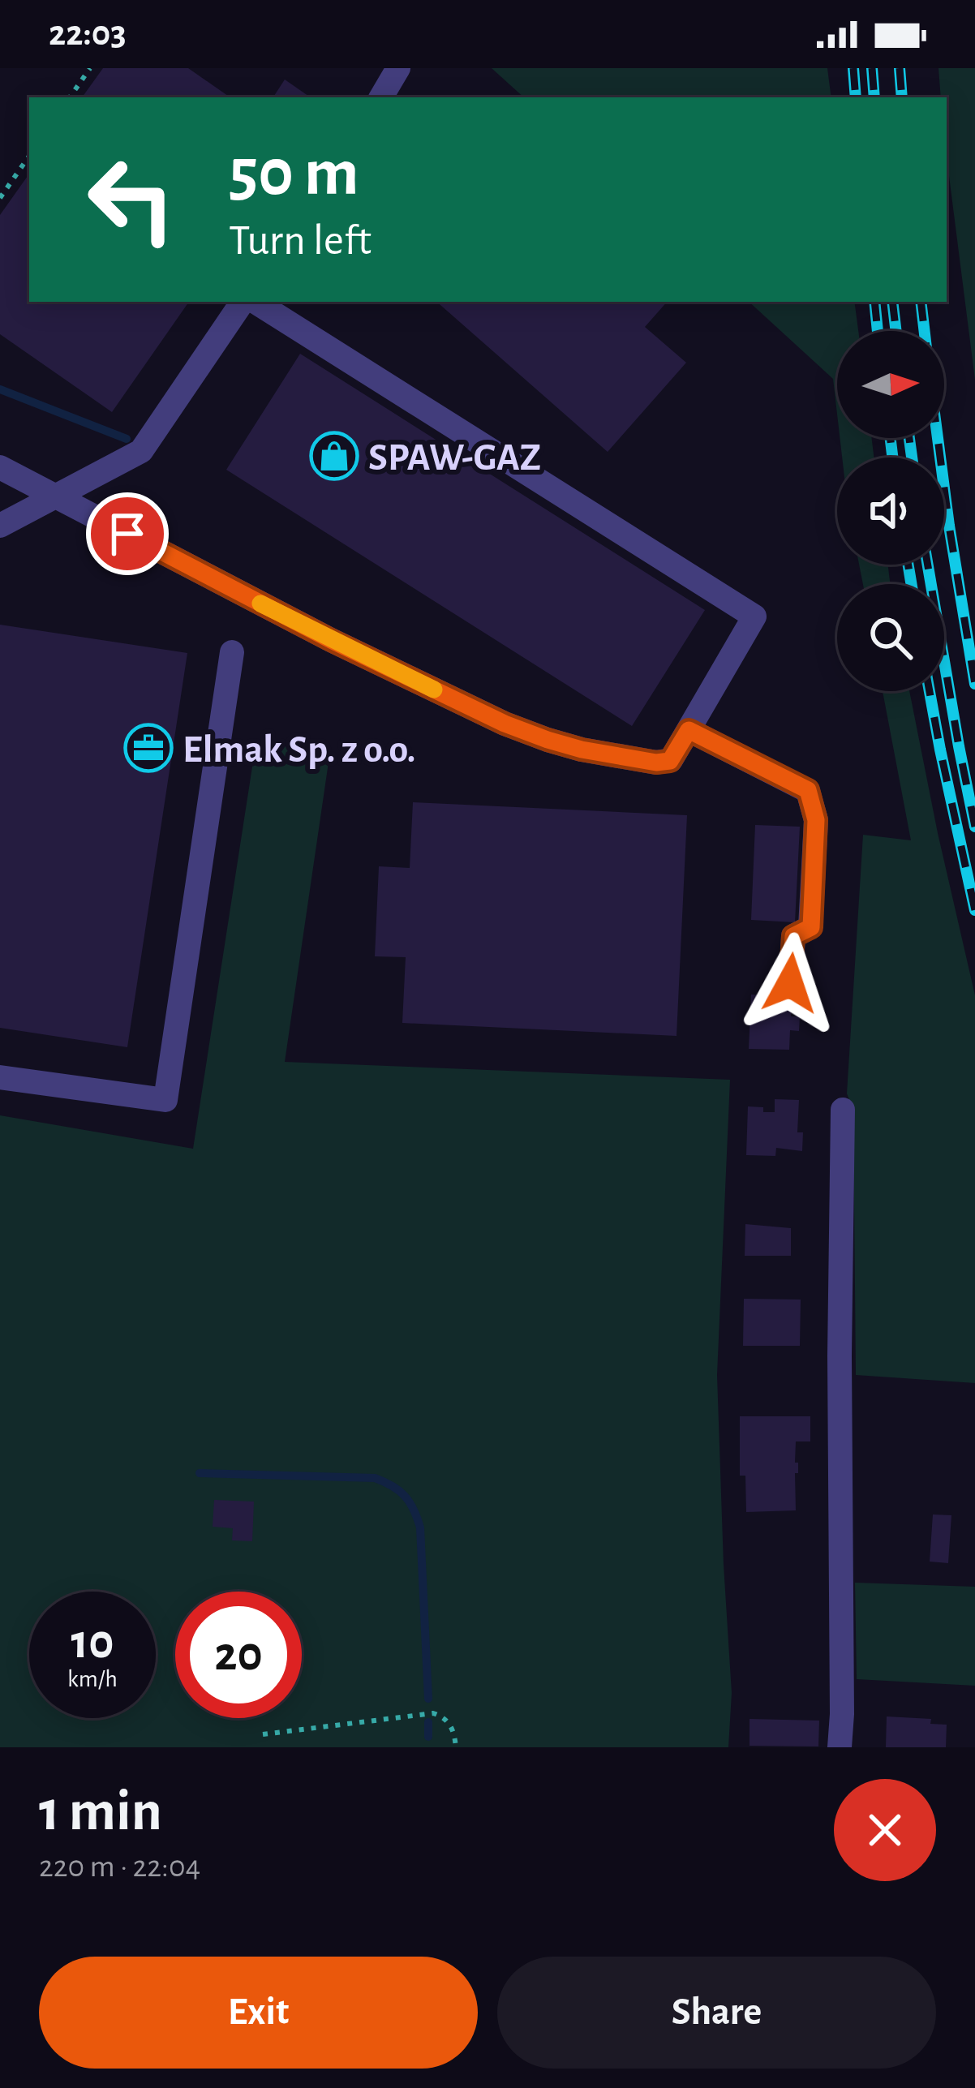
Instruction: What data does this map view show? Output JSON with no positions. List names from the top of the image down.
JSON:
{
  "places": {
    "shop": ["SPAW-GAZ"],
    "office": ["Elmak Sp. z o.o."]
  },
  "north": "right",
  "page": {
    "status": "22:03",
    "turn": ["50 m", "Turn left"],
    "speed": "10 km/h",
    "limit": "20",
    "heading": ["1 min", "220 m · 22:04"],
    "buttons": ["Exit", "Share"]
  }
}
